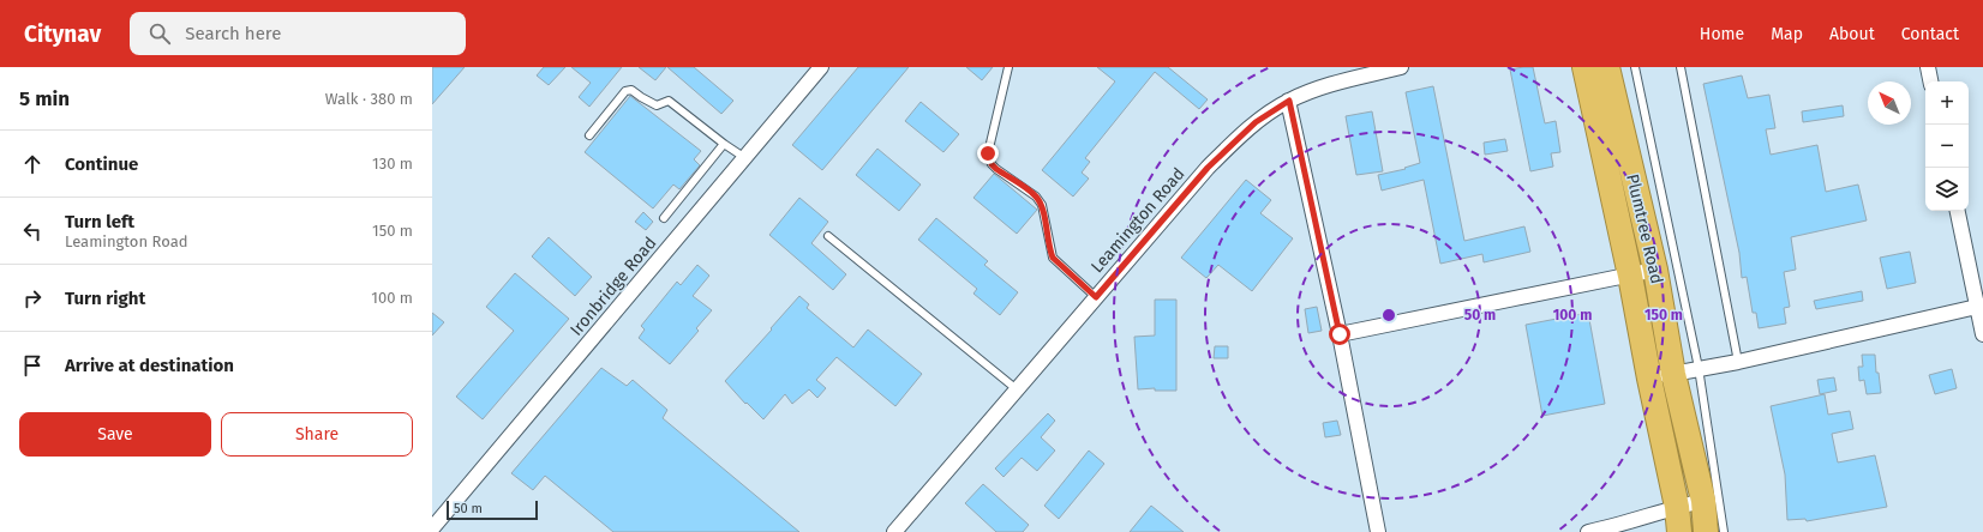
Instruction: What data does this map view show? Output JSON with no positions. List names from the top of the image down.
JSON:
{
  "streets": {
    "highway": ["Plumtree Road"],
    "street": ["Leamington Road", "Ironbridge Road"]
  },
  "scale_bar": "50 m",
  "north": "top left",
  "page": {
    "header": "Citynav",
    "search": "Search here",
    "nav": [
      "Home",
      "Map",
      "About",
      "Contact"
    ],
    "heading": ["5 min", "Walk · 380 m"],
    "map_buttons": ["+", "−"],
    "list": [
      ["Continue", "130 m"],
      ["Turn left", "Leamington Road", "150 m"],
      ["Turn right", "100 m"],
      "Arrive at destination"
    ],
    "buttons": ["Save", "Share"],
    "scale": "50 m"
  },
  "rings": ["50 m", "100 m", "150 m"]
}
